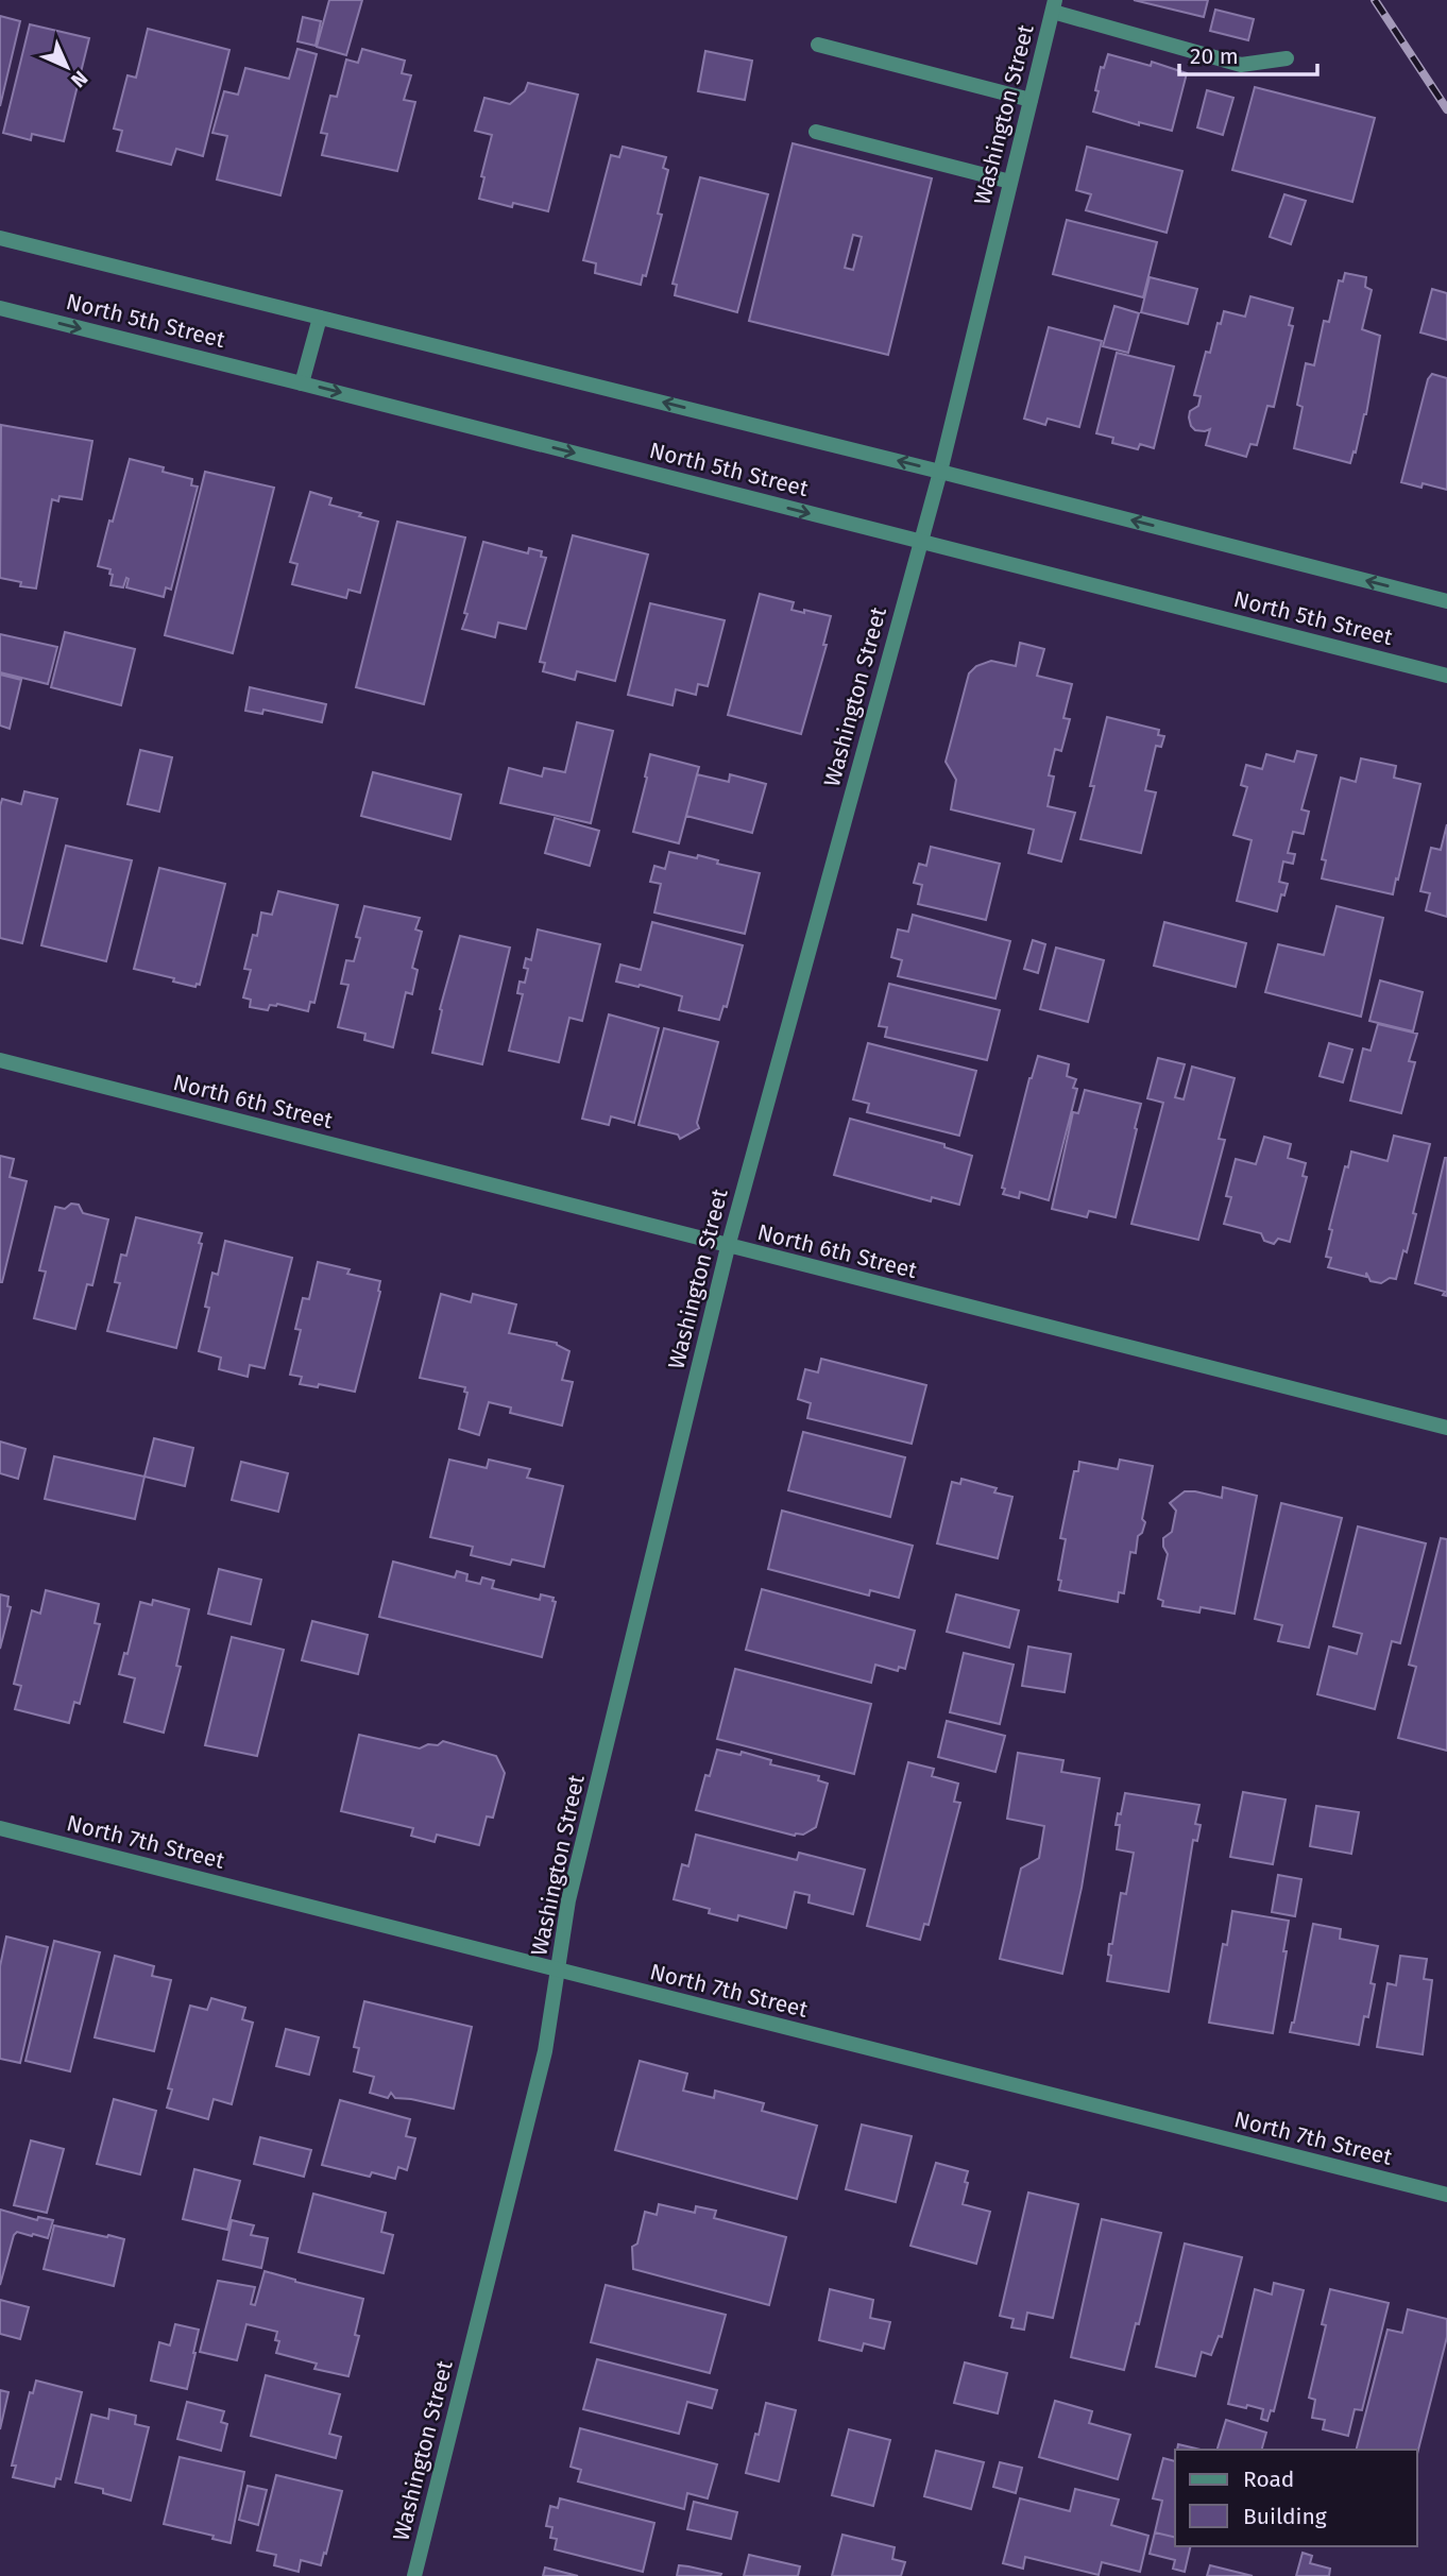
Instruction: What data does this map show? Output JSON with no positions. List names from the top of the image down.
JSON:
{
  "streets": {
    "street": [
      "Washington Street",
      "North 5th Street",
      "North 6th Street",
      "North 7th Street"
    ]
  },
  "crossings": [
    ["Washington Street", "North 5th Street"],
    ["Washington Street", "North 6th Street"],
    ["Washington Street", "North 7th Street"]
  ],
  "legend": ["Road", "Building"],
  "scale_bar": "20 m",
  "north": "bottom right"
}
